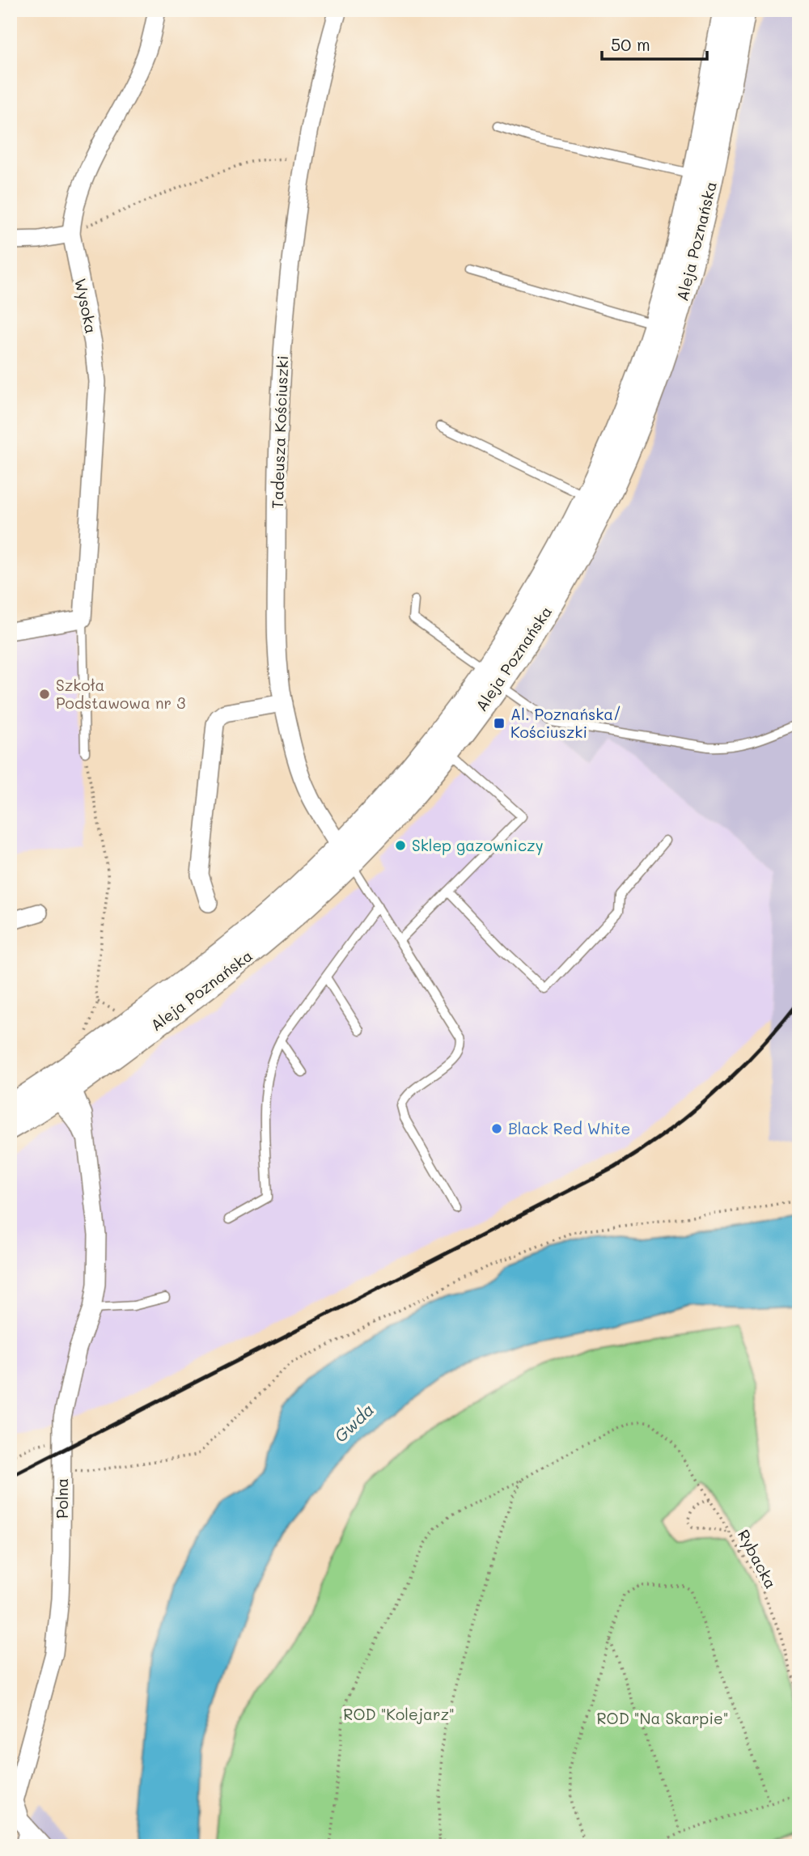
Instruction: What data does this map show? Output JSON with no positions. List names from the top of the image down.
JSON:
{
  "streets": {
    "main road": ["Aleja Poznańska"],
    "street": ["Wysoka", "Tadeusza Kościuszki", "Polna"],
    "path": ["Rybacka"]
  },
  "crossings": [
    ["Aleja Poznańska", "Tadeusza Kościuszki"],
    ["Aleja Poznańska", "Polna"]
  ],
  "water": ["Gwda"],
  "parks": ["ROD \"Kolejarz\"", "ROD \"Na Skarpie\""],
  "places": {
    "other": ["Szkoła Podstawowa nr 3", "Sklep gazowniczy", "Black Red White"],
    "transit": ["Al. Poznańska/ Kościuszki"]
  },
  "scale_bar": "50 m"
}
